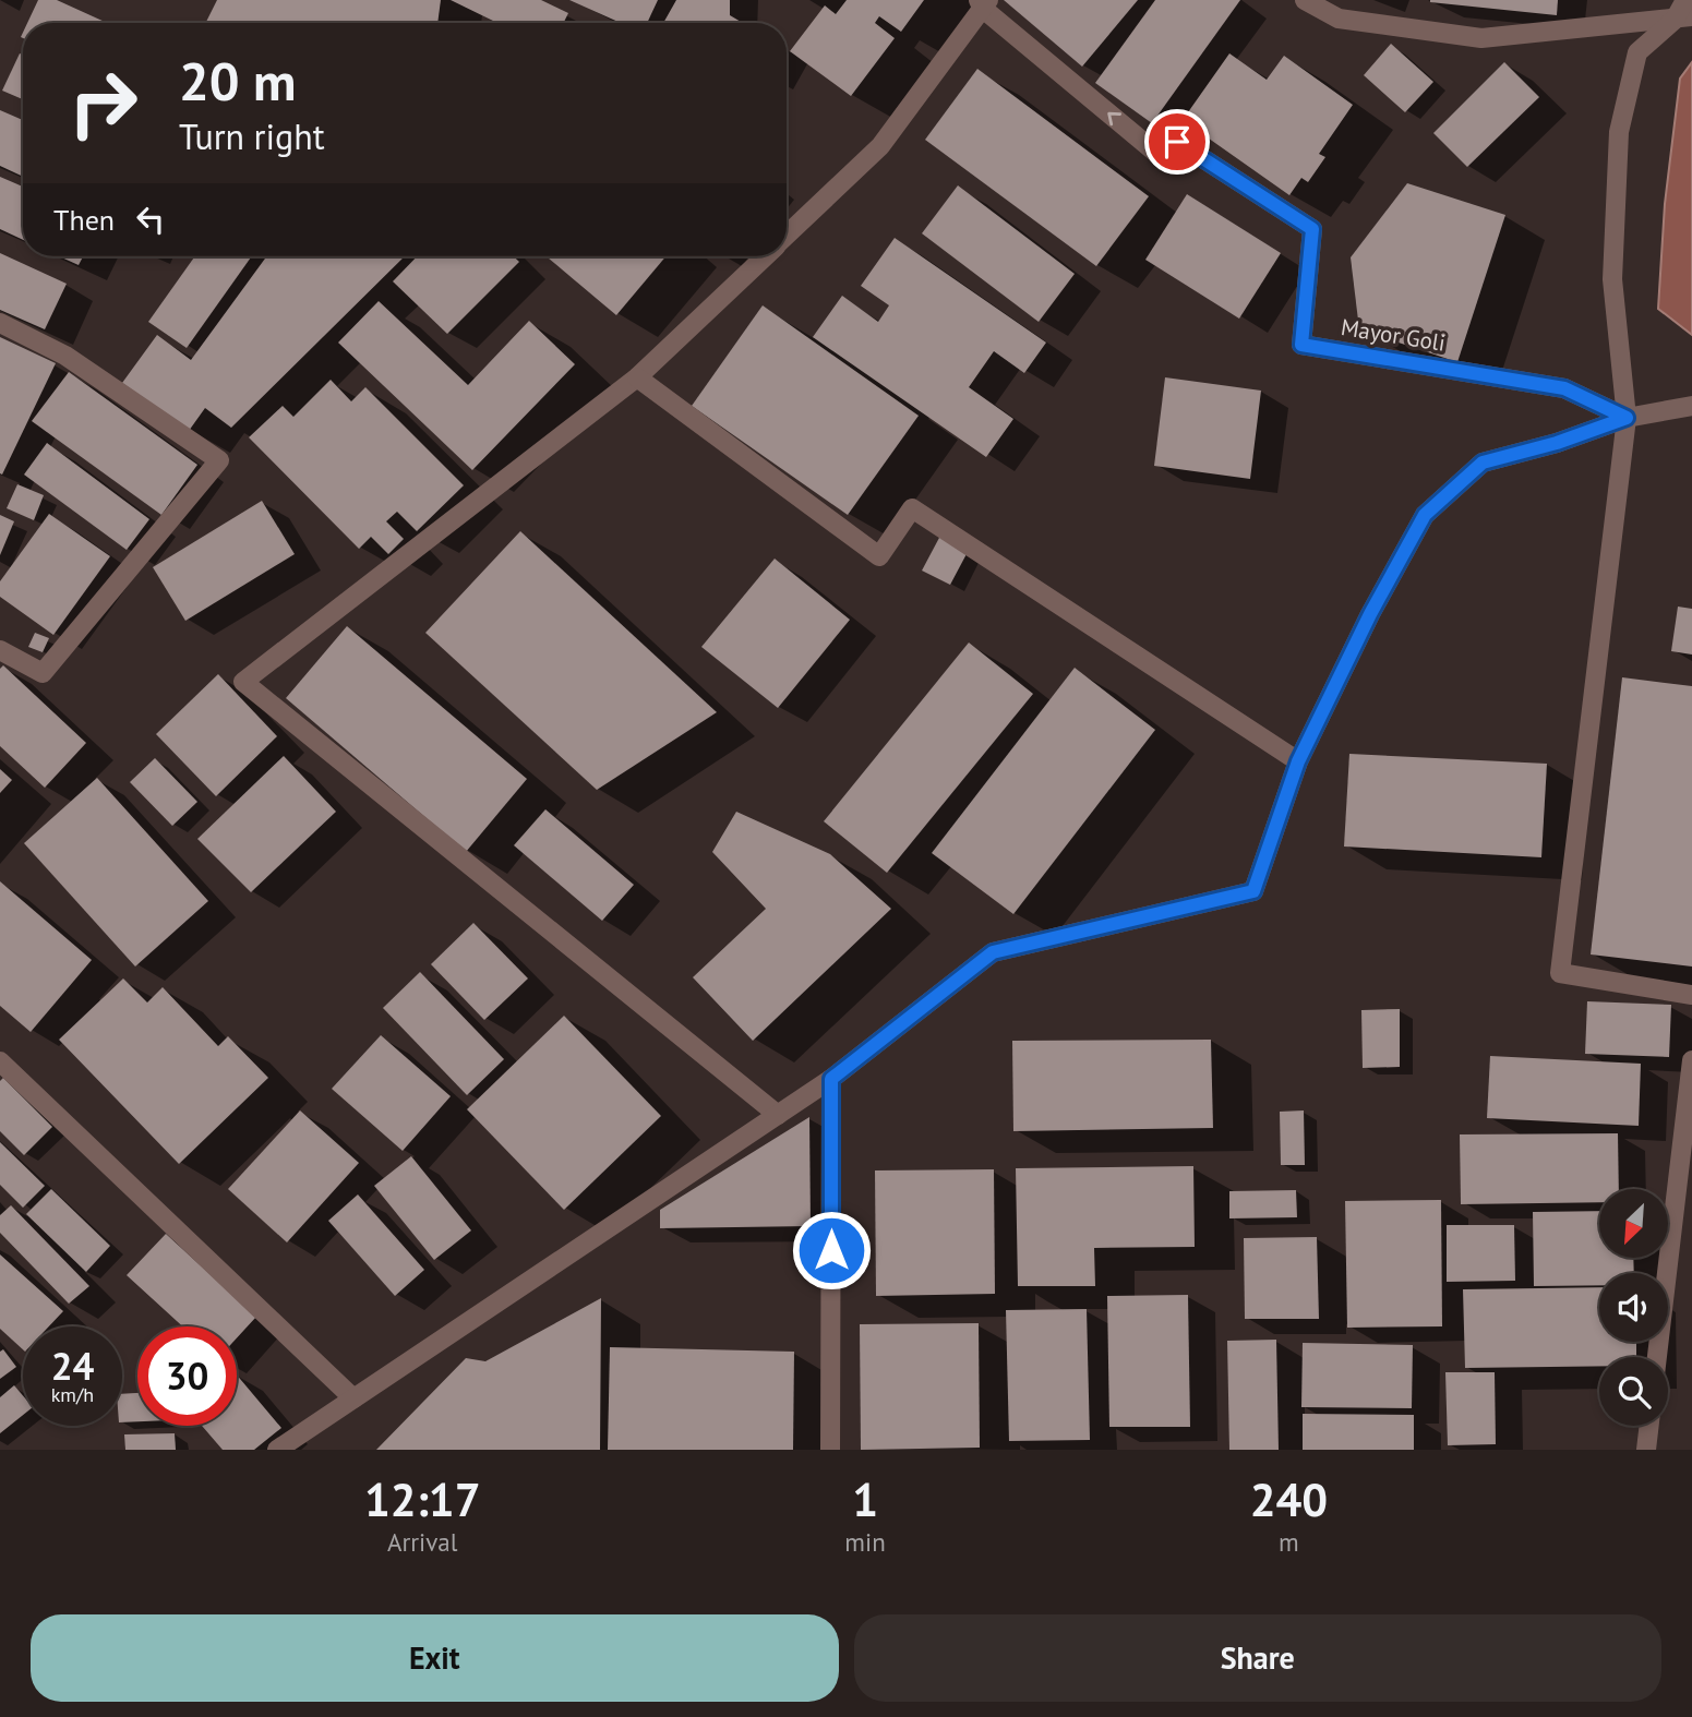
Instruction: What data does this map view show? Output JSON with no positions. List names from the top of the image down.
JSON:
{
  "streets": {
    "street": ["Mayor Goli"]
  },
  "one_way": ["Mayor Goli"],
  "north": "bottom left",
  "page": {
    "turn": ["20 m", "Turn right"],
    "then": "Then",
    "speed": "24 km/h",
    "limit": "30",
    "eta": [
      "12:17",
      "Arrival",
      "1",
      "min",
      "240",
      "m"
    ],
    "buttons": ["Exit", "Share"]
  }
}
